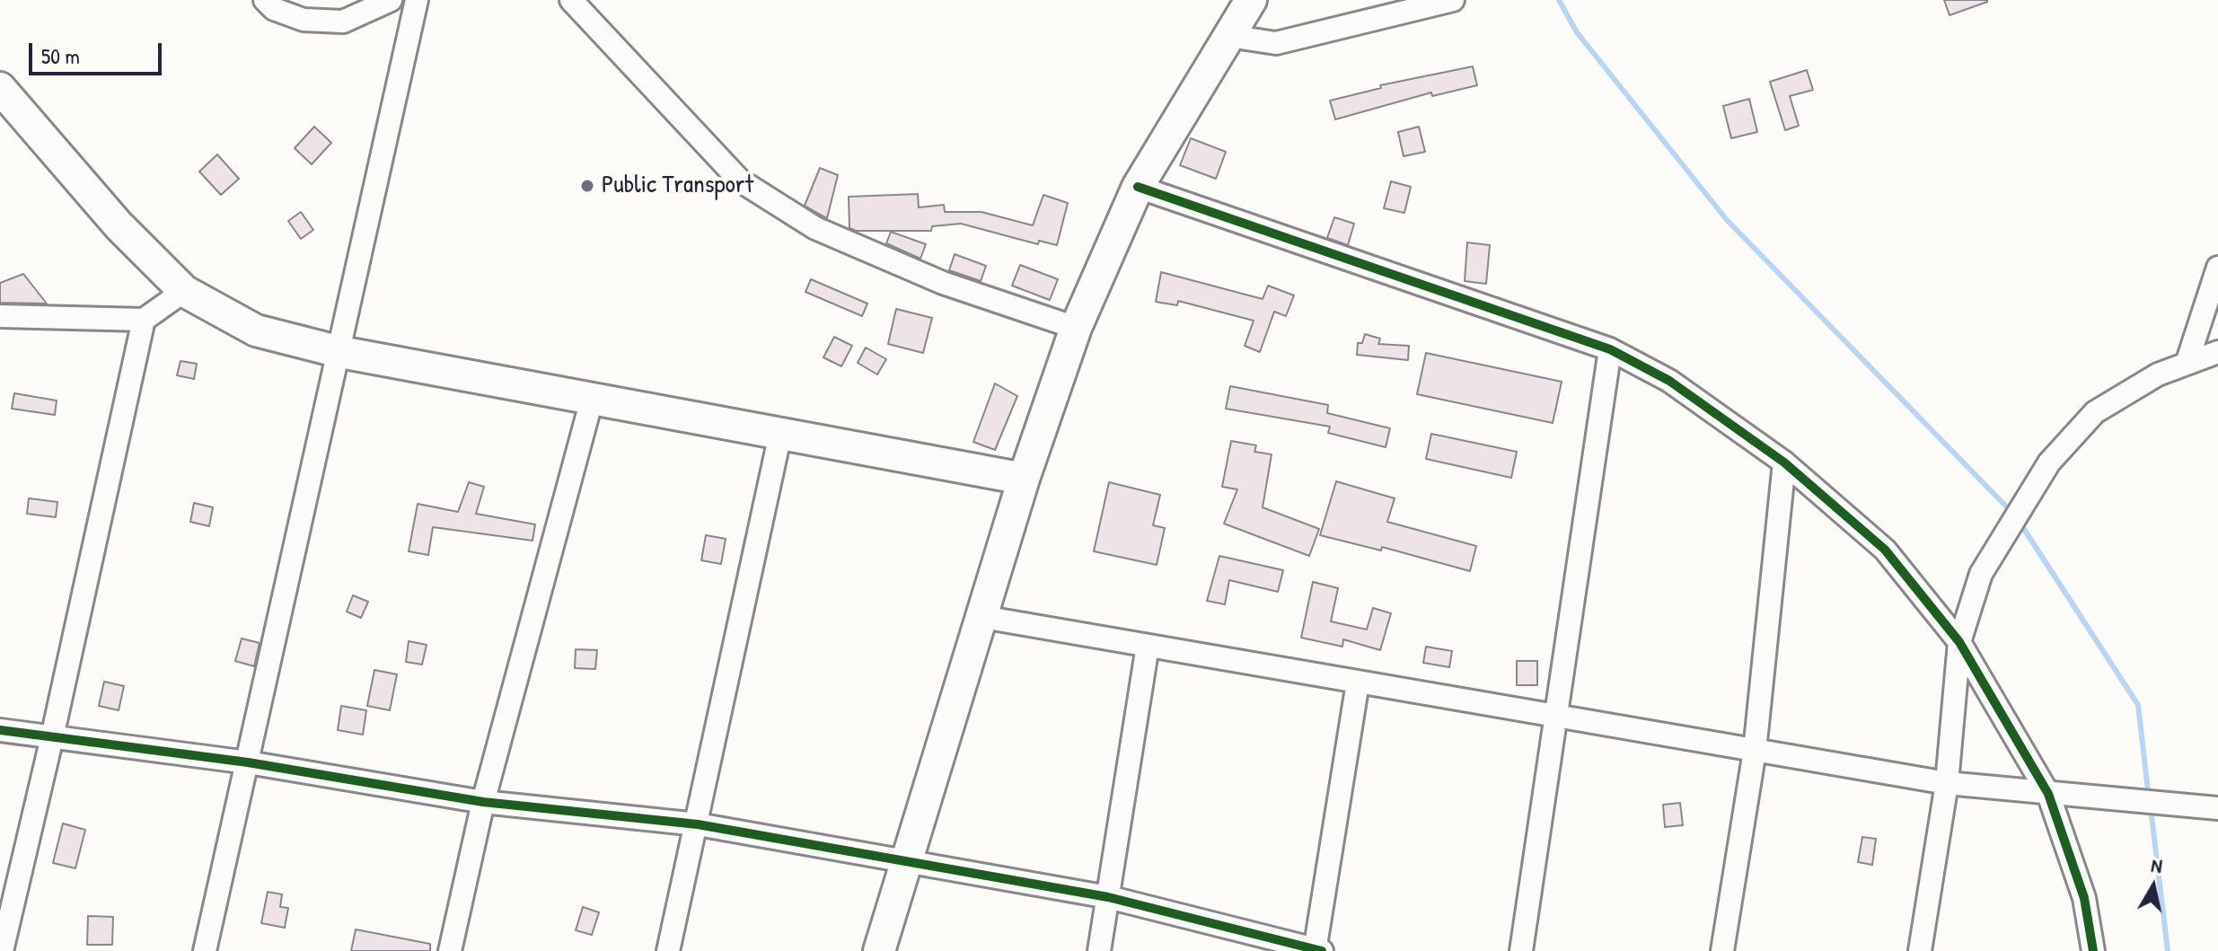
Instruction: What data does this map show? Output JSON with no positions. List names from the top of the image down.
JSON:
{
  "places": ["Public Transport"],
  "scale_bar": "50 m",
  "north": "top"
}
